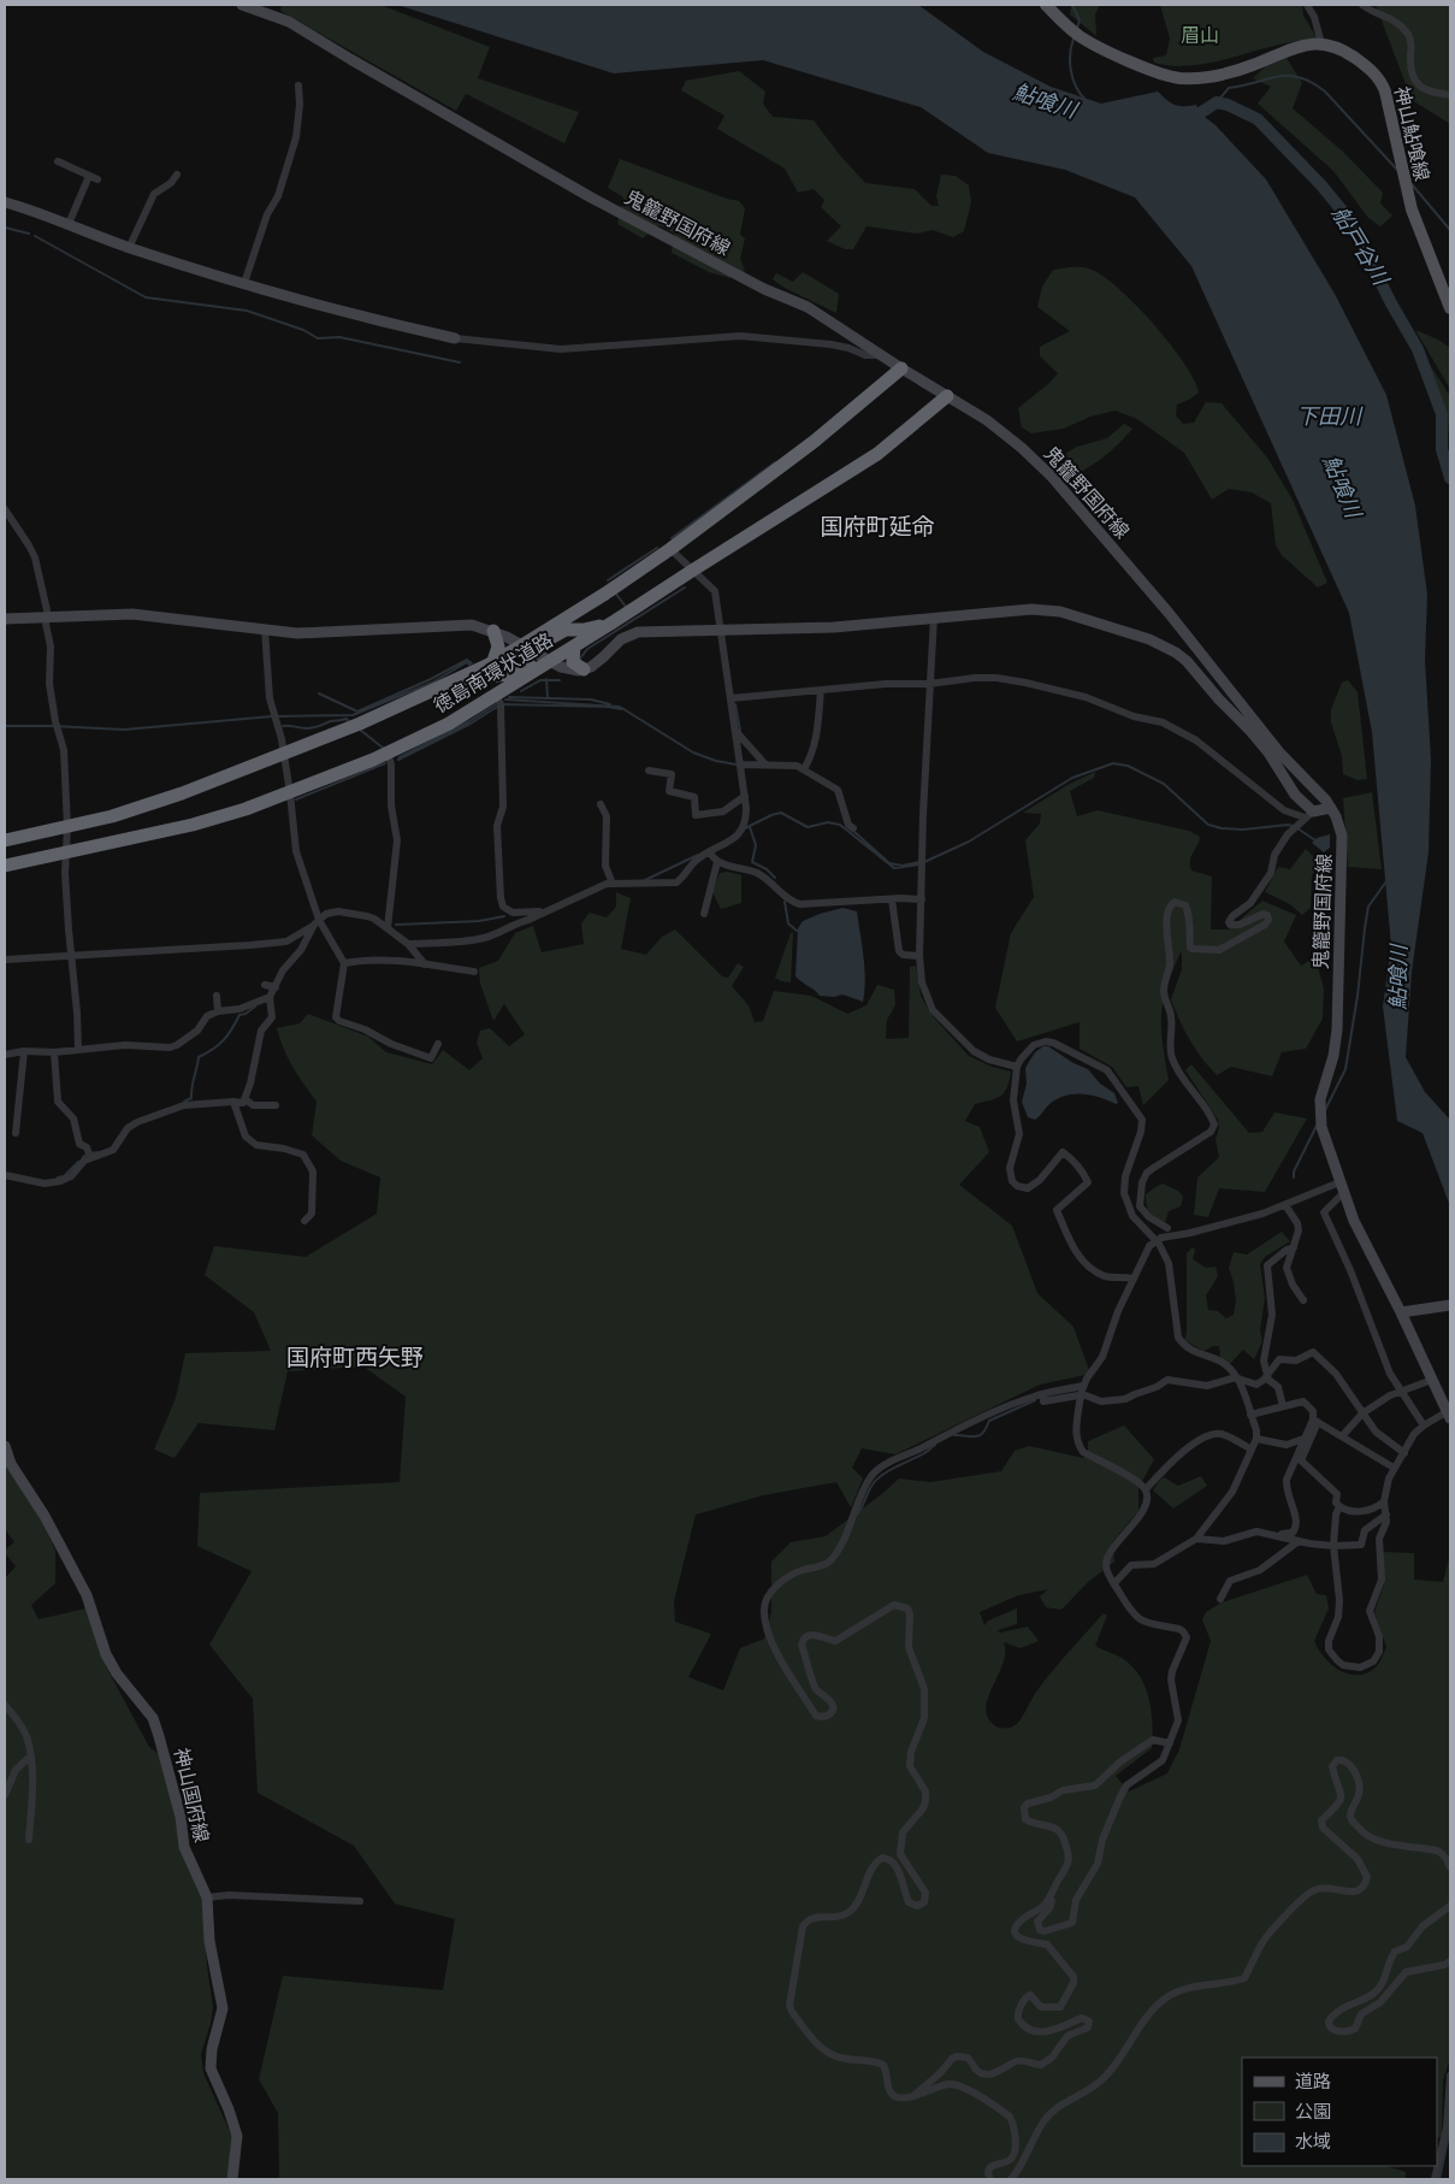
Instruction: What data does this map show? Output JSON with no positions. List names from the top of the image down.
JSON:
{
  "streets": {
    "highway": ["徳島南環状道路"],
    "main road": ["神山鮎喰線", "鬼籠野国府線", "神山国府線"]
  },
  "crossings": [
    ["鬼籠野国府線", "徳島南環状道路"]
  ],
  "districts": ["国府町延命", "国府町西矢野"],
  "water": ["鮎喰川", "船戸谷川", "下田川"],
  "parks": ["眉山"],
  "legend": ["道路", "公園", "水域"]
}
